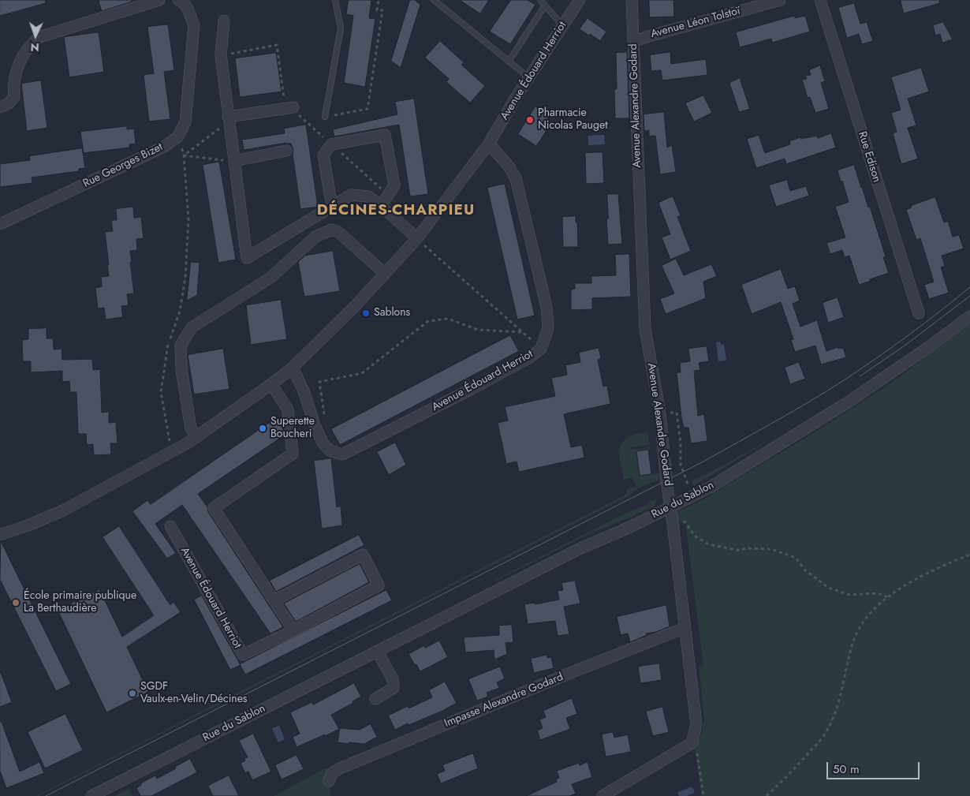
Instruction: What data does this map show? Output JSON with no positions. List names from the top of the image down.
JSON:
{
  "streets": {
    "street": [
      "Avenue Léon Tolstoï",
      "Avenue Édouard Herriot",
      "Avenue Alexandre Godard",
      "Rue Edison",
      "Rue Georges Bizet",
      "Rue du Sablon",
      "Impasse Alexandre Godard"
    ]
  },
  "crossings": [
    ["Avenue Léon Tolstoï", "Avenue Alexandre Godard"],
    ["Avenue Alexandre Godard", "Rue du Sablon"],
    ["Avenue Alexandre Godard", "Impasse Alexandre Godard"]
  ],
  "districts": ["DÉCINES-CHARPIEU"],
  "places": [
    "Pharmacie Nicolas Pauget",
    "Sablons",
    "Superette Boucheri",
    "École primaire publique La Berthaudière",
    "SGDF Vaulx-en-Velin/Décines"
  ],
  "scale_bar": "50 m",
  "north": "bottom"
}
